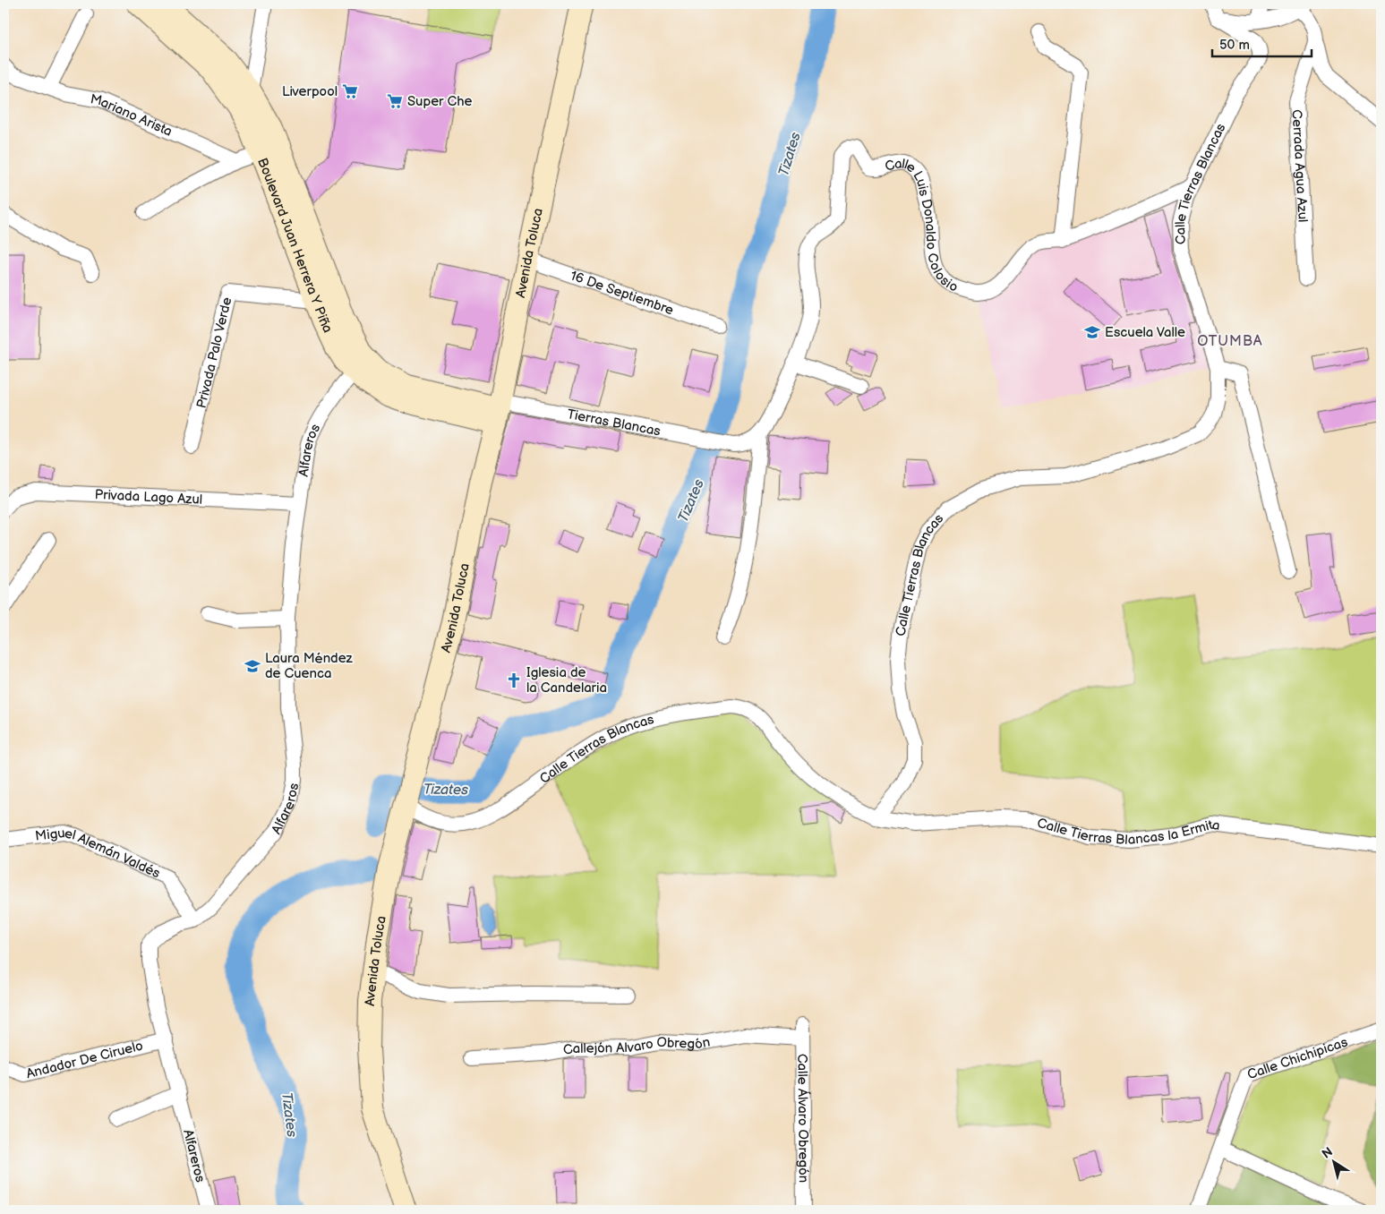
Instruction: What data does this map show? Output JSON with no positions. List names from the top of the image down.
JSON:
{
  "streets": {
    "main road": ["Boulevard Juan Herrera Y Piña", "Avenida Toluca"],
    "street": [
      "Mariano Arista",
      "Cerrada Agua Azul",
      "Calle Tierras Blancas",
      "Calle Luis Donaldo Colosio",
      "16 De Septiembre",
      "Privada Palo Verde",
      "Tierras Blancas",
      "Alfareros",
      "Privada Lago Azul",
      "Calle Tierras Blancas la Ermita",
      "Miguel Alemán Valdés",
      "Callejón Alvaro Obregón",
      "Andador De Ciruelo",
      "Calle Chichipicas",
      "Calle Álvaro Obregón"
    ]
  },
  "crossings": [
    ["Calle Tierras Blancas", "Calle Luis Donaldo Colosio"],
    ["Calle Tierras Blancas", "Avenida Toluca"],
    ["Calle Tierras Blancas", "Calle Tierras Blancas la Ermita"],
    ["Calle Luis Donaldo Colosio", "Tierras Blancas"],
    ["Boulevard Juan Herrera Y Piña", "Avenida Toluca"],
    ["Boulevard Juan Herrera Y Piña", "Privada Palo Verde"],
    ["Boulevard Juan Herrera Y Piña", "Tierras Blancas"],
    ["Boulevard Juan Herrera Y Piña", "Alfareros"],
    ["Avenida Toluca", "16 De Septiembre"],
    ["Avenida Toluca", "Tierras Blancas"],
    ["Alfareros", "Privada Lago Azul"],
    ["Alfareros", "Miguel Alemán Valdés"],
    ["Alfareros", "Andador De Ciruelo"],
    ["Callejón Alvaro Obregón", "Calle Álvaro Obregón"]
  ],
  "districts": ["OTUMBA"],
  "water": ["Tizates"],
  "places": {
    "supermarket": ["Liverpool", "Super Che"],
    "school or university": ["Escuela Valle", "Laura Méndez de Cuenca"],
    "church": ["Iglesia de la Candelaria"]
  },
  "scale_bar": "50 m",
  "north": "top left"
}
